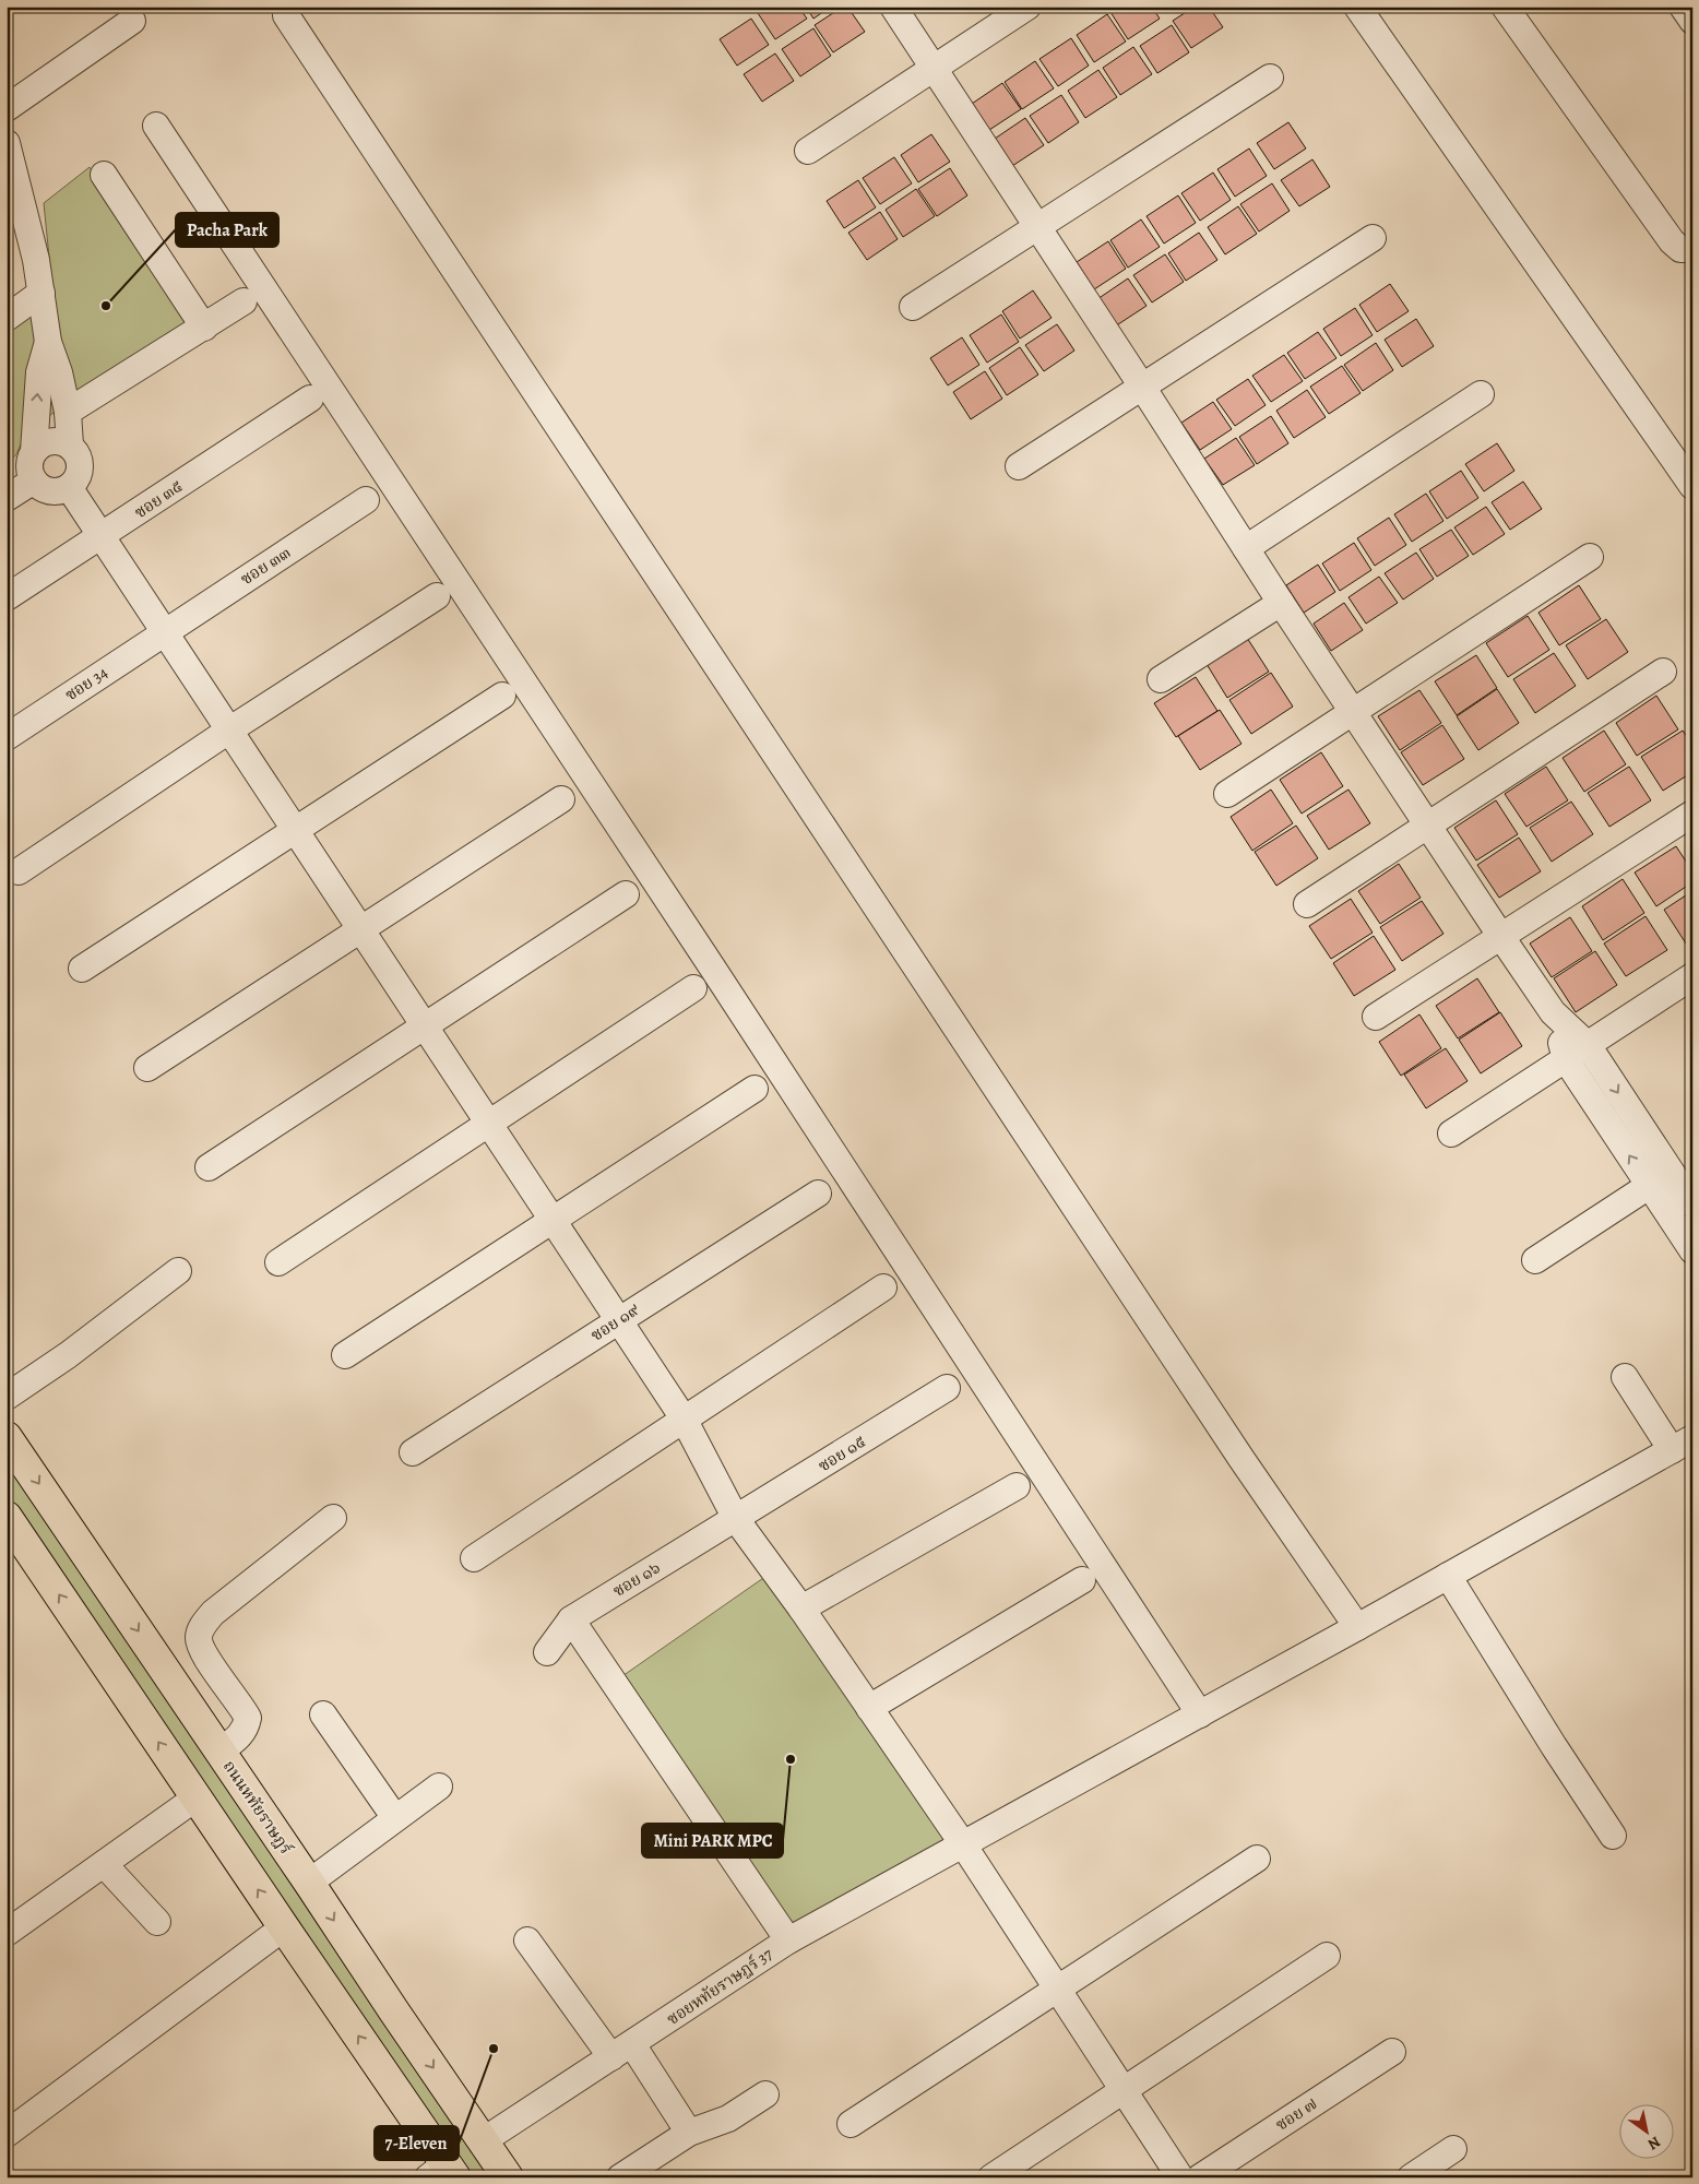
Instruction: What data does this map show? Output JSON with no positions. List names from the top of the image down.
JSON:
{
  "streets": {
    "main road": ["ถนนหทัยราษฎร์"],
    "street": [
      "ซอย ๓๕",
      "ซอย ๓๓",
      "ซอย 34",
      "ซอย ๑๙",
      "ซอย ๑๕",
      "ซอย ๑๖",
      "ซอยหทัยราษฎร์ 37",
      "ซอย ๗"
    ]
  },
  "crossings": [
    ["ซอย ๓๓", "ซอย 34"],
    ["ซอย ๑๕", "ซอย ๑๖"],
    ["ถนนหทัยราษฎร์", "ซอยหทัยราษฎร์ 37"]
  ],
  "places": ["Pacha Park", "Mini PARK MPC", "7-Eleven"],
  "north": "bottom right"
}
